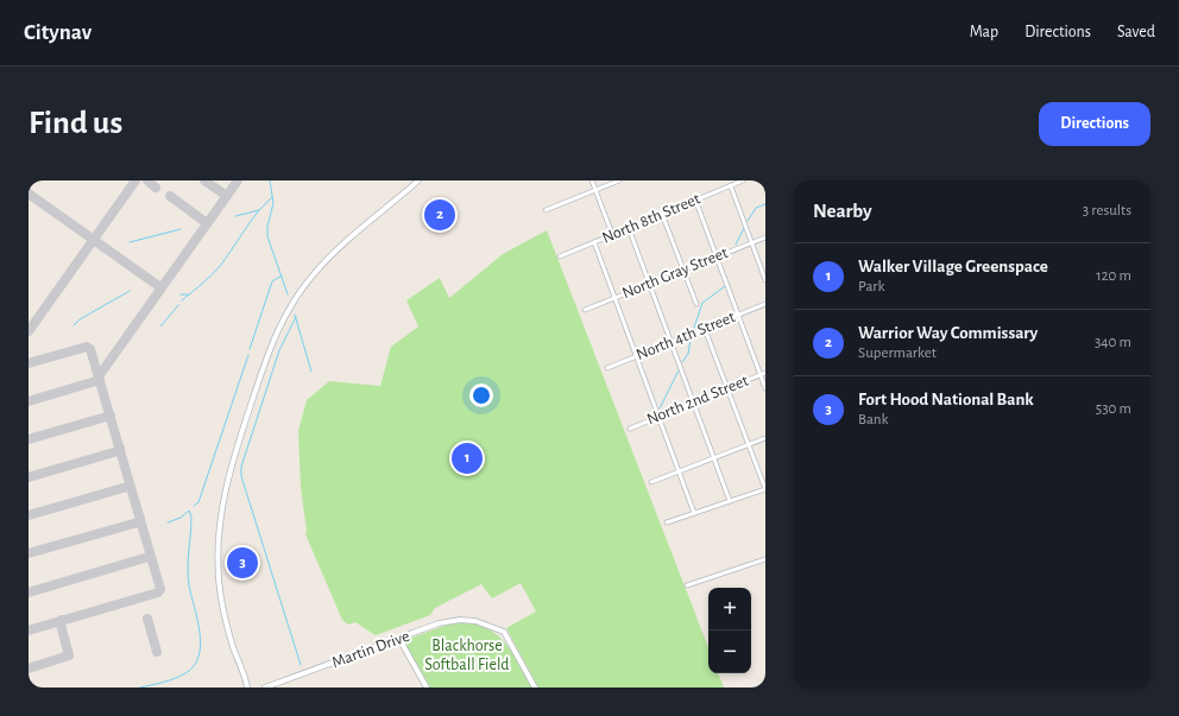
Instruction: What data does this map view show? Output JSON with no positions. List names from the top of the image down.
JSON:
{
  "streets": {
    "street": [
      "North 8th Street",
      "North Gray Street",
      "North 4th Street",
      "North 2nd Street",
      "Martin Drive"
    ]
  },
  "parks": ["Blackhorse Softball Field"],
  "page": {
    "header": "Citynav",
    "nav": ["Map", "Directions", "Saved"],
    "buttons": "Directions",
    "title": "Find us",
    "heading": ["Nearby", "3 results"],
    "pins": ["2", "1", "3"],
    "list": [
      {
        "mark": "1",
        "name": "Walker Village Greenspace",
        "note": "Park",
        "value": "120 m"
      },
      {
        "mark": "2",
        "name": "Warrior Way Commissary",
        "note": "Supermarket",
        "value": "340 m"
      },
      {
        "mark": "3",
        "name": "Fort Hood National Bank",
        "note": "Bank",
        "value": "530 m"
      }
    ],
    "map_buttons": ["+", "−"]
  }
}
